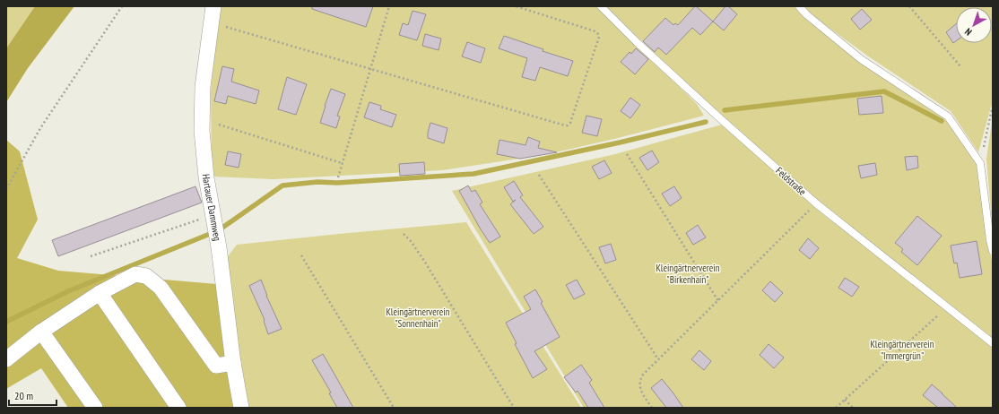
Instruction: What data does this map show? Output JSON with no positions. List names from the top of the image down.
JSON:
{
  "streets": {
    "street": ["Hartauer Dammweg"],
    "lane": ["Feldstraße"]
  },
  "parks": ["Kleingärtnerverein \"Birkenhain\"", "Kleingärtnerverein \"Sonnenhain\"", "Kleingärtnerverein \"Immergrün\""],
  "scale_bar": "20 m",
  "north": "bottom left"
}
